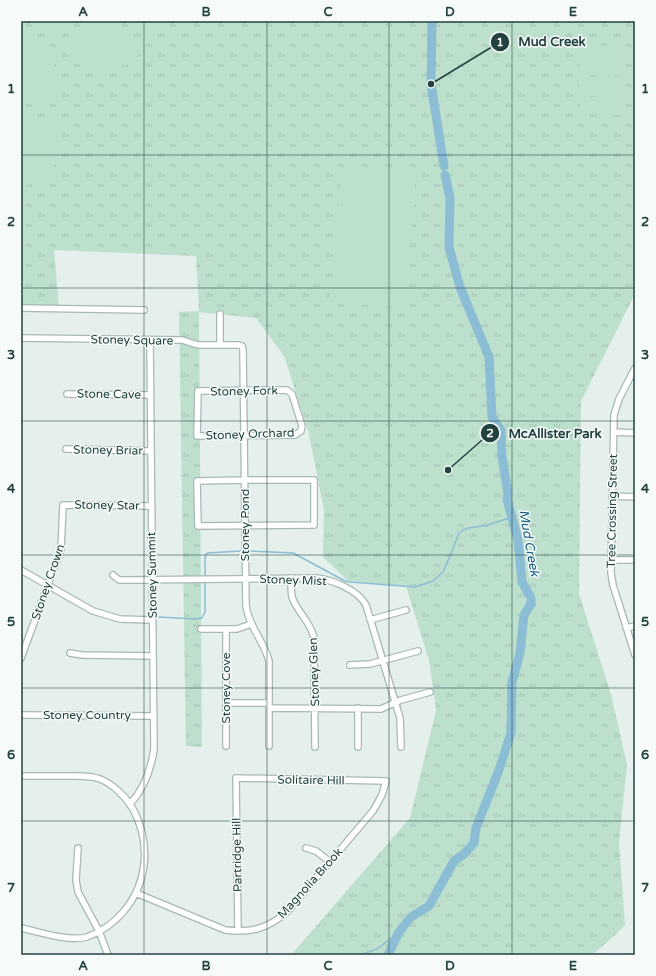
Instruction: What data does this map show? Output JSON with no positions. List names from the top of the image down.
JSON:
{
  "streets": {
    "street": [
      "Stoney Square",
      "Stoney Fork",
      "Stone Cave",
      "Stoney Orchard",
      "Stoney Briar",
      "Stoney Star",
      "Tree Crossing Street",
      "Stoney Pond",
      "Stoney Summit",
      "Stoney Mist",
      "Stoney Crown",
      "Stoney Glen",
      "Stoney Cove",
      "Stoney Country",
      "Solitaire Hill",
      "Partridge Hill",
      "Magnolia Brook"
    ]
  },
  "crossings": [
    ["Stoney Square", "Stoney Pond"],
    ["Stoney Square", "Stoney Summit"],
    ["Stoney Fork", "Stoney Orchard"],
    ["Stoney Fork", "Stoney Pond"],
    ["Stone Cave", "Stoney Summit"],
    ["Stoney Orchard", "Stoney Pond"],
    ["Stoney Briar", "Stoney Summit"],
    ["Stoney Star", "Stoney Summit"],
    ["Stoney Star", "Stoney Crown"],
    ["Stoney Pond", "Stoney Mist"],
    ["Stoney Summit", "Stoney Mist"],
    ["Stoney Summit", "Stoney Country"],
    ["Stoney Mist", "Stoney Glen"],
    ["Solitaire Hill", "Partridge Hill"],
    ["Solitaire Hill", "Magnolia Brook"],
    ["Partridge Hill", "Magnolia Brook"]
  ],
  "water": ["Mud Creek"],
  "places": ["Mud Creek", "McAllister Park"],
  "grid": {
    "columns": [
      "A",
      "B",
      "C",
      "D",
      "E"
    ],
    "rows": [
      "1",
      "2",
      "3",
      "4",
      "5",
      "6",
      "7"
    ]
  }
}
